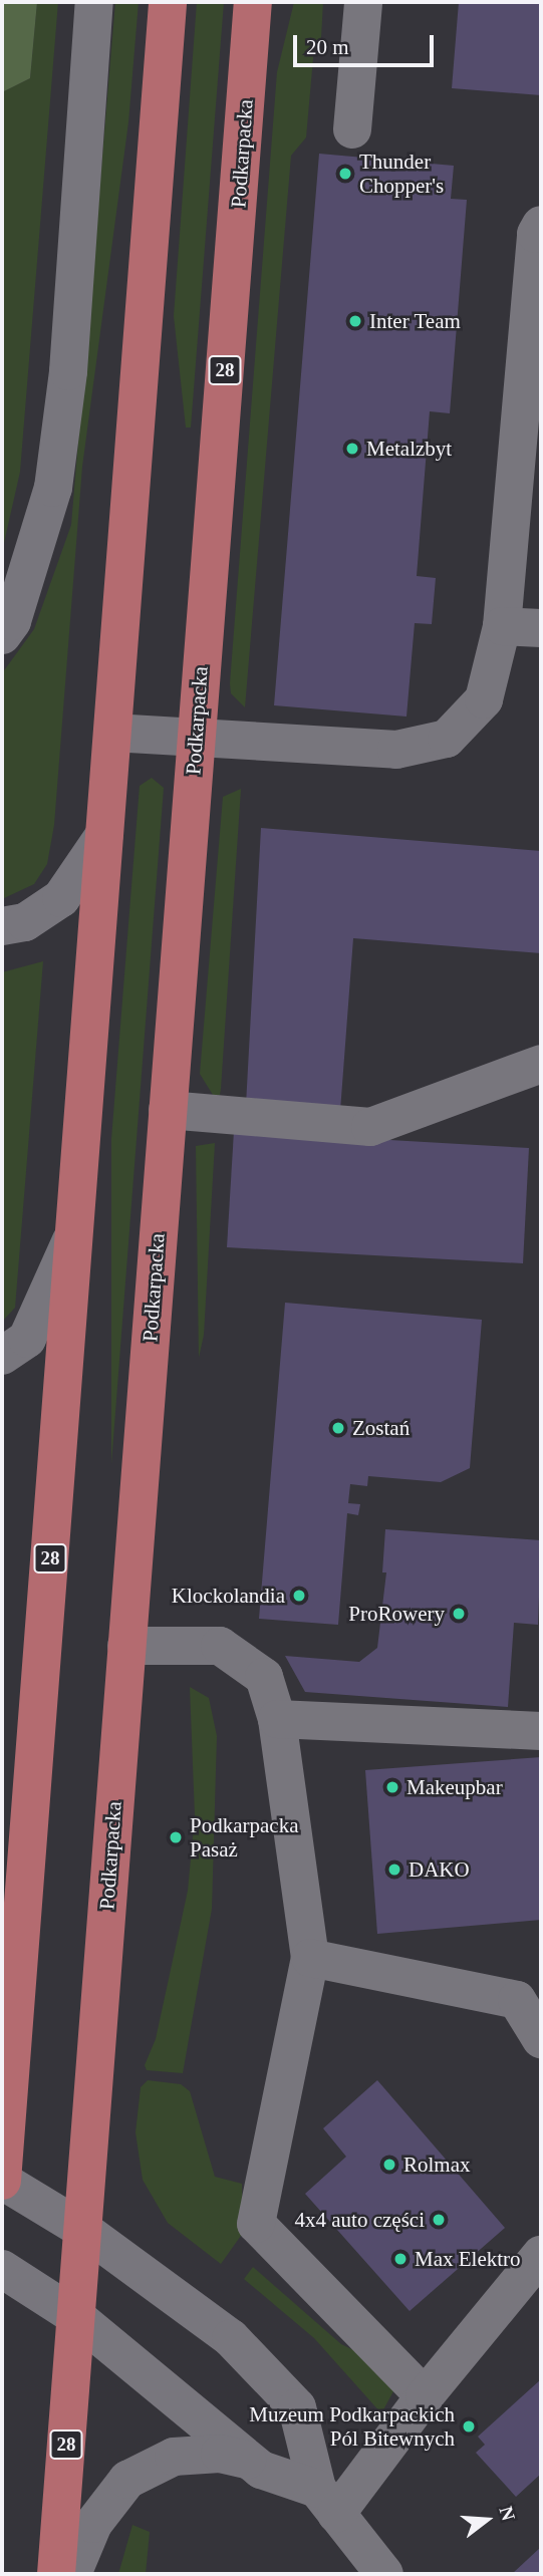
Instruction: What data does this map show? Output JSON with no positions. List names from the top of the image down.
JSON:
{
  "streets": {
    "main road": ["Podkarpacka", "28"]
  },
  "places": [
    "Thunder Chopper's",
    "Inter Team",
    "Metalzbyt",
    "Zostań",
    "Klockolandia",
    "ProRowery",
    "Makeupbar",
    "Podkarpacka Pasaż",
    "DAKO",
    "Rolmax",
    "4x4 auto części",
    "Max Elektro",
    "Muzeum Podkarpackich Pól Bitewnych"
  ],
  "scale_bar": "20 m",
  "north": "right"
}
